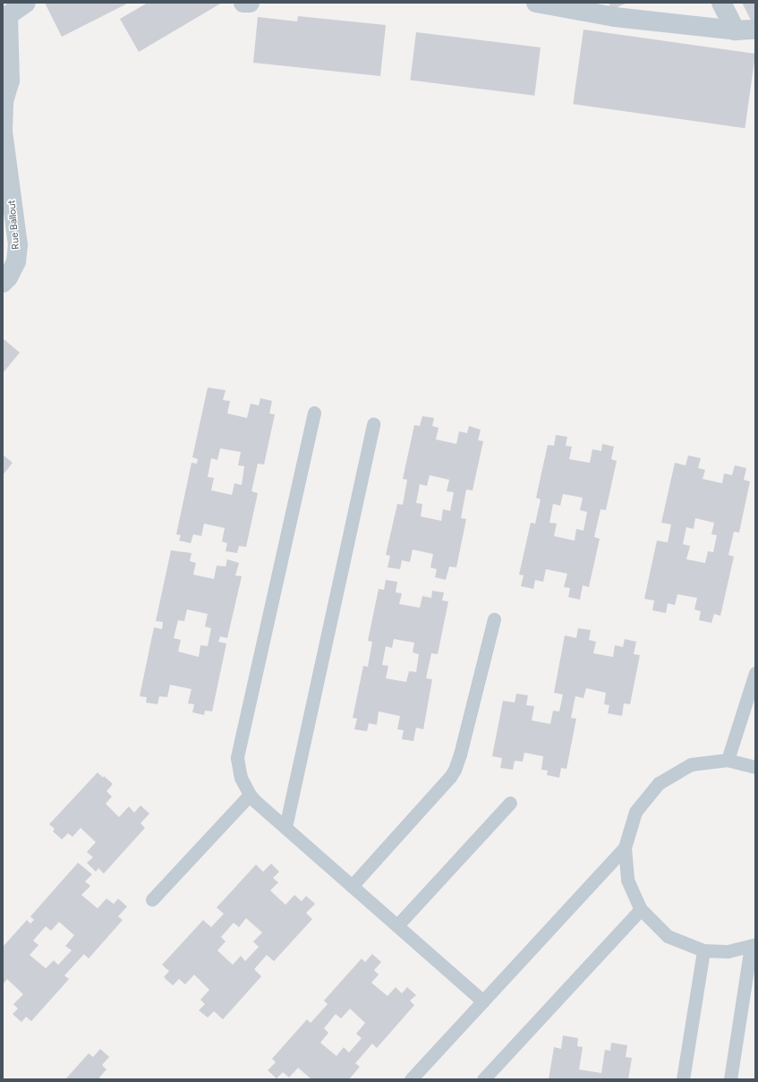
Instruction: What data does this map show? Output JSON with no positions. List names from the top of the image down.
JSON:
{
  "streets": {
    "street": ["Rue Ballout"]
  }
}
